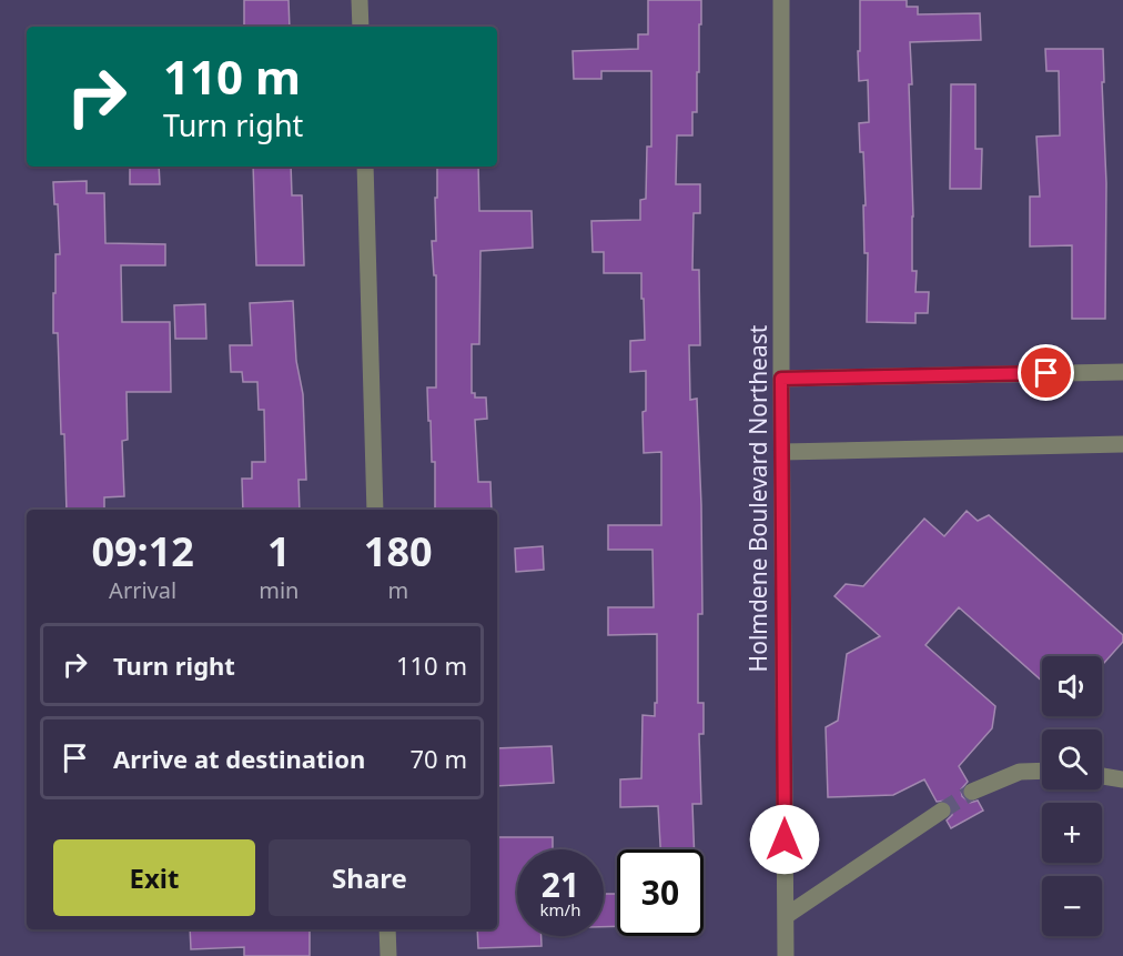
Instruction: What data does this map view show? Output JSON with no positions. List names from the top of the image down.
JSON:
{
  "streets": {
    "street": ["Holmdene Boulevard Northeast"]
  },
  "page": {
    "turn": ["110 m", "Turn right"],
    "eta": [
      "09:12",
      "Arrival",
      "1",
      "min",
      "180",
      "m"
    ],
    "list": [
      {
        "name": "Turn right",
        "value": "110 m"
      },
      {
        "name": "Arrive at destination",
        "value": "70 m"
      }
    ],
    "map_buttons": ["+", "−"],
    "buttons": ["Exit", "Share"],
    "speed": "21 km/h",
    "limit": "30"
  }
}
